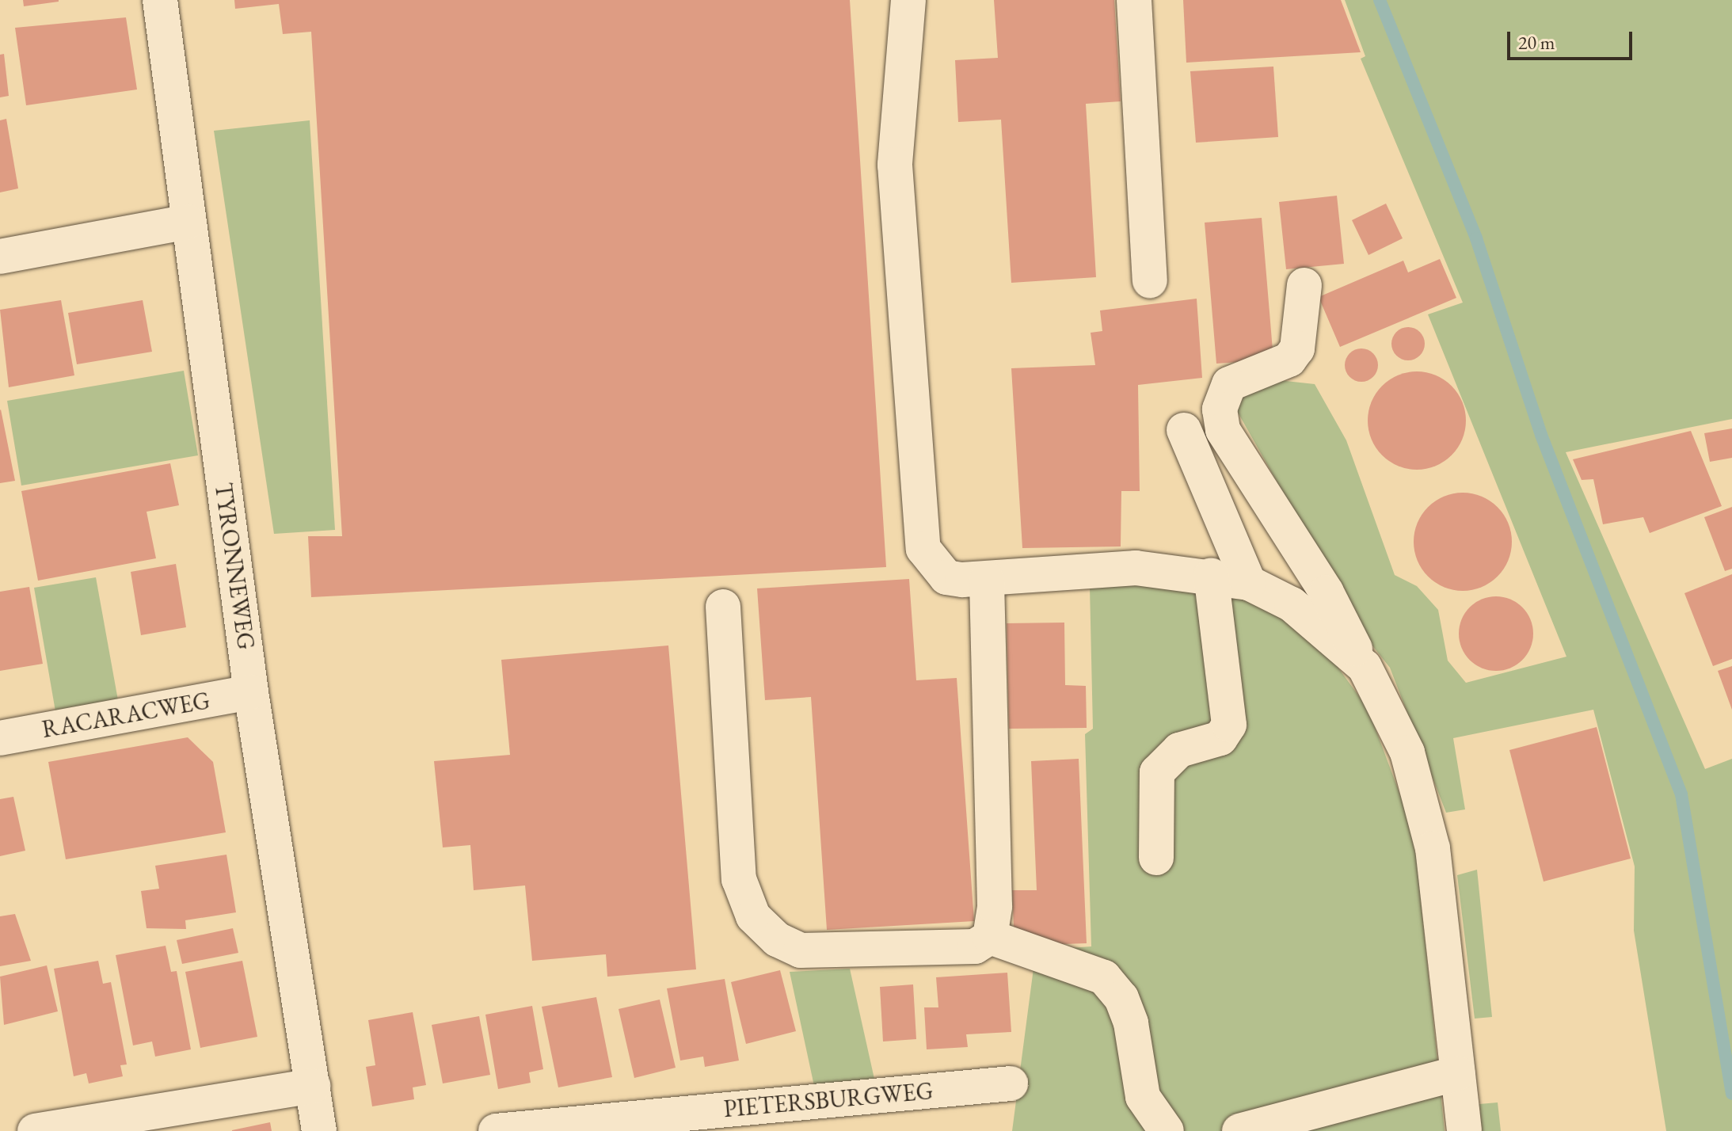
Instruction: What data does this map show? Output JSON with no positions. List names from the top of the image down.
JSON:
{
  "streets": {
    "street": ["TYRONNEWEG", "RACARACWEG", "PIETERSBURGWEG"]
  },
  "crossings": [
    ["TYRONNEWEG", "RACARACWEG"]
  ],
  "scale_bar": "20 m"
}
